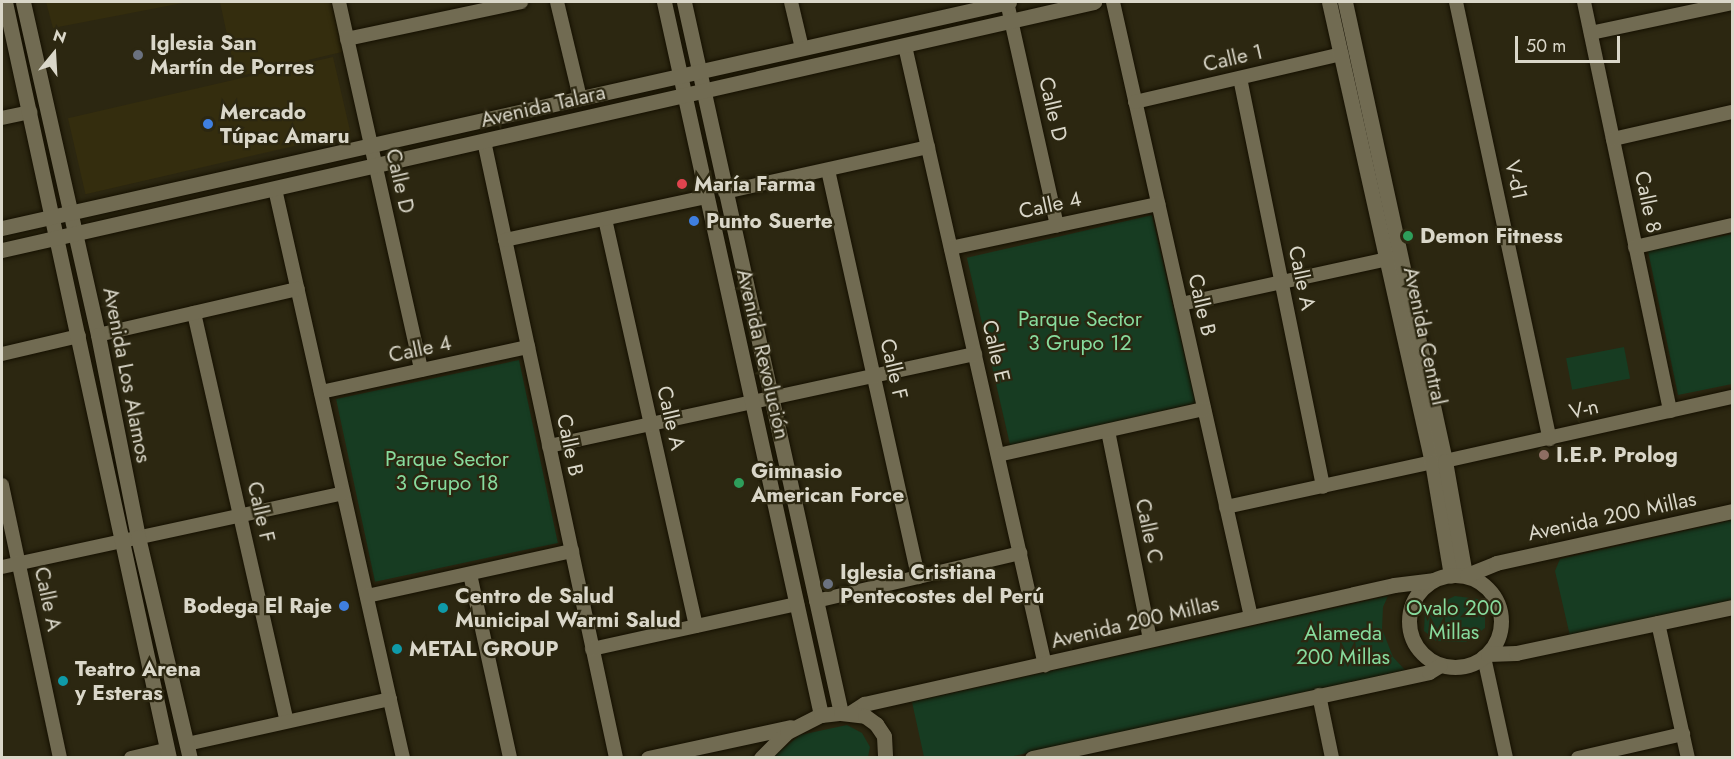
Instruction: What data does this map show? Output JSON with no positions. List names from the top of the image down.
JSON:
{
  "streets": {
    "street": [
      "Calle 1",
      "Avenida Talara",
      "Calle D",
      "V-d1",
      "Calle 8",
      "Calle 4",
      "Calle A",
      "Calle B",
      "Avenida Central",
      "Calle E",
      "Avenida Revolución",
      "Calle F",
      "Avenida Los Alamos",
      "V-n",
      "Avenida 200 Millas",
      "Calle C"
    ]
  },
  "crossings": [
    ["Calle 1", "Calle A"],
    ["Calle 1", "Calle B"],
    ["Calle 1", "Avenida Central"],
    ["Avenida Talara", "Calle D"],
    ["Avenida Talara", "Calle B"],
    ["Avenida Talara", "Calle E"],
    ["Avenida Talara", "Avenida Revolución"],
    ["Avenida Talara", "Avenida Los Alamos"],
    ["Calle D", "Calle 4"],
    ["V-d1", "V-n"],
    ["Calle 8", "V-n"],
    ["Calle 4", "Calle B"],
    ["Calle 4", "Calle E"],
    ["Calle A", "V-n"],
    ["Calle B", "V-n"],
    ["Calle B", "Avenida 200 Millas"],
    ["Avenida Central", "V-n"],
    ["Avenida Central", "Avenida 200 Millas"],
    ["Calle E", "Avenida 200 Millas"],
    ["Avenida Revolución", "Avenida 200 Millas"],
    ["Avenida 200 Millas", "Calle C"]
  ],
  "parks": [
    "Parque Sector 3 Grupo 12",
    "Parque Sector 3 Grupo 18",
    "Ovalo 200 Millas",
    "Alameda 200 Millas"
  ],
  "places": [
    "Iglesia San Martín de Porres",
    "Mercado Túpac Amaru",
    "María Farma",
    "Punto Suerte",
    "Demon Fitness",
    "I.E.P. Prolog",
    "Gimnasio American Force",
    "Iglesia Cristiana Pentecostes del Perú",
    "Bodega El Raje",
    "Centro de Salud Municipal Warmi Salud",
    "METAL GROUP",
    "Teatro Arena y Esteras"
  ],
  "scale_bar": "50 m",
  "north": "top"
}
